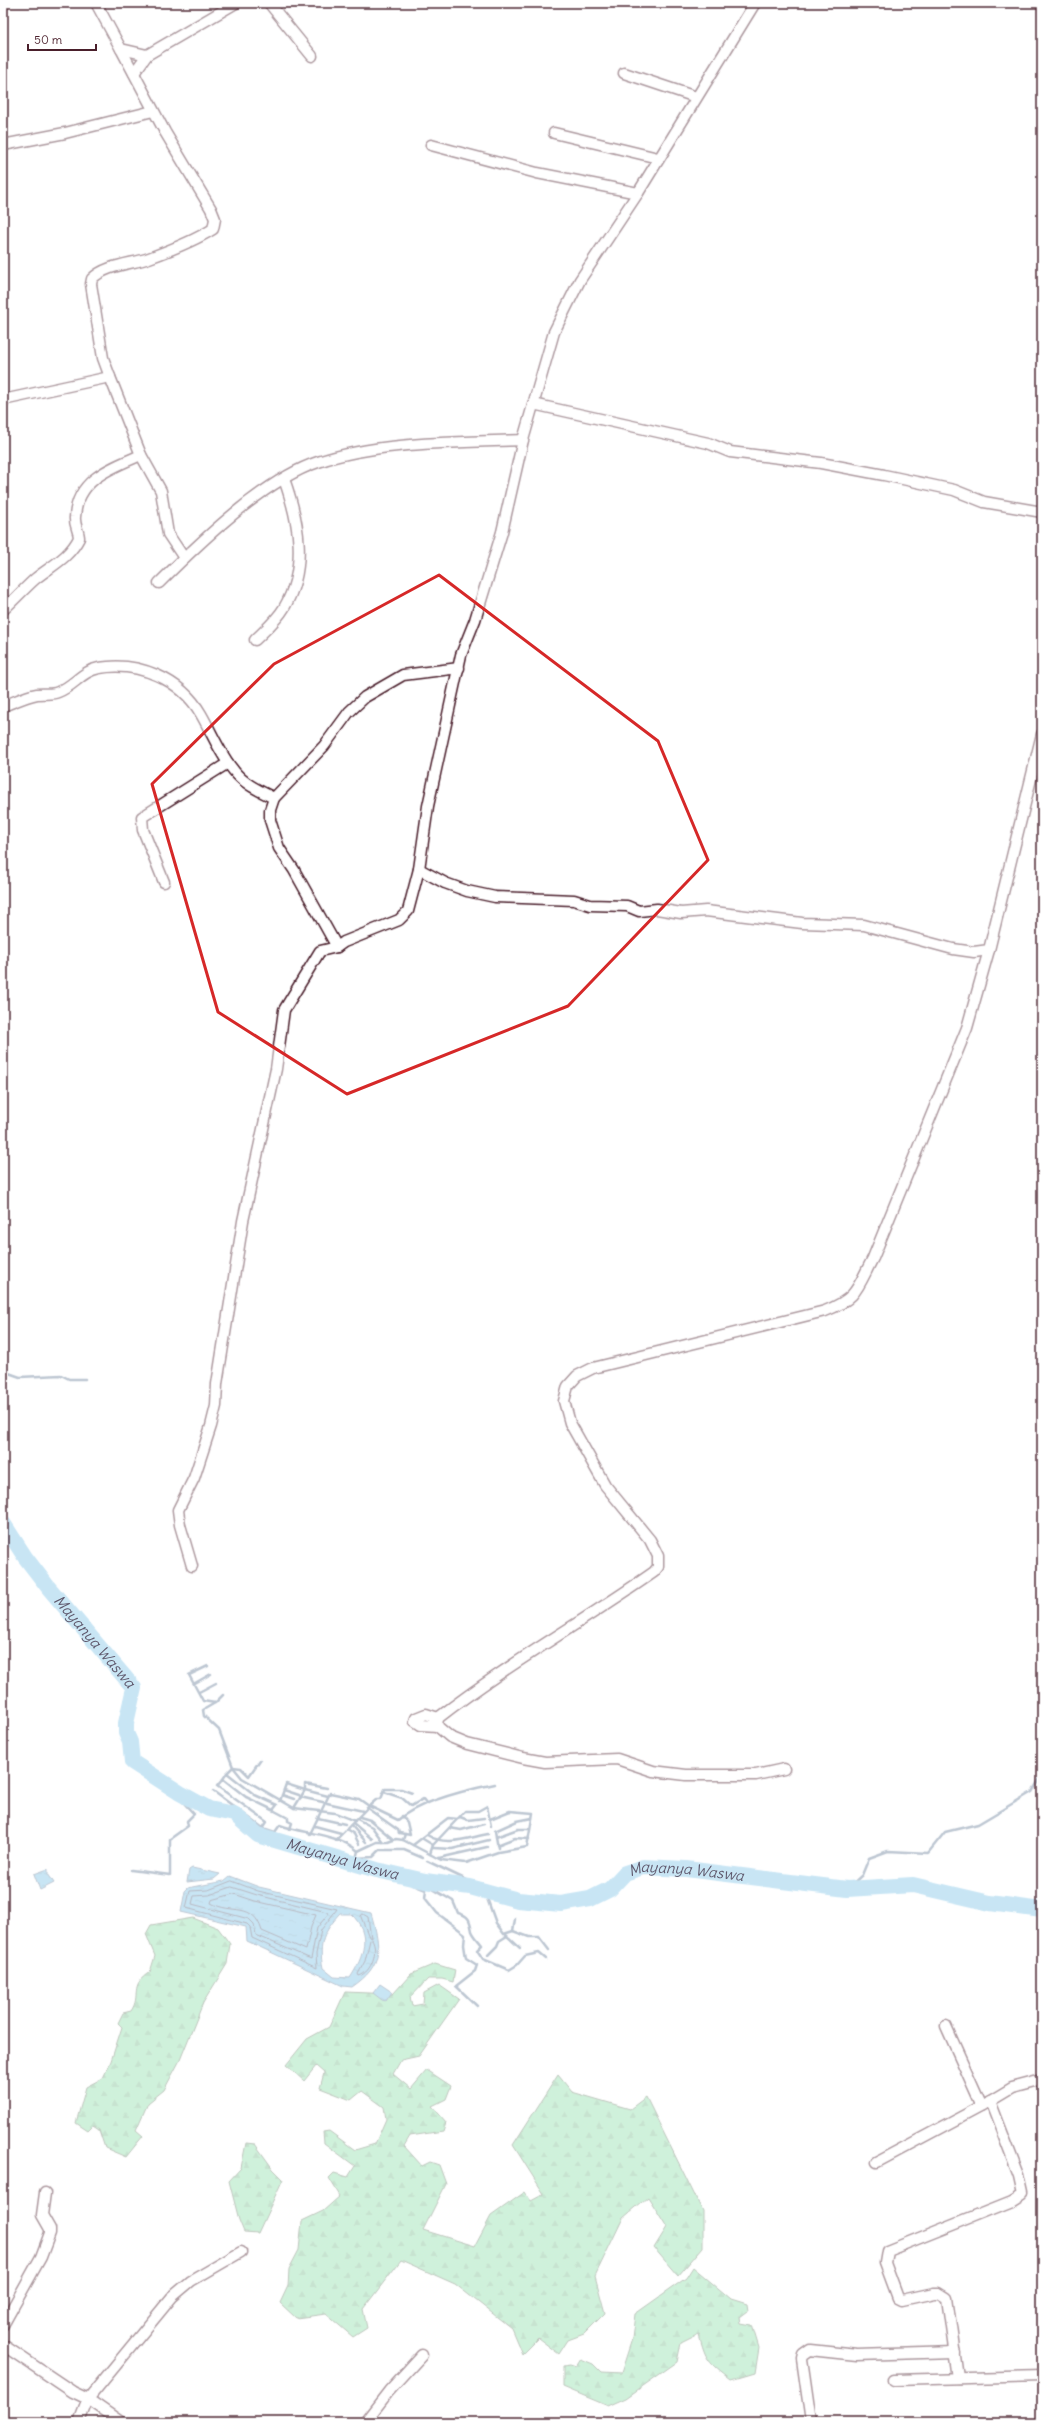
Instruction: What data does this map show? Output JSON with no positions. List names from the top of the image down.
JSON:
{
  "water": ["Mayanya Waswa"],
  "scale_bar": "50 m"
}
